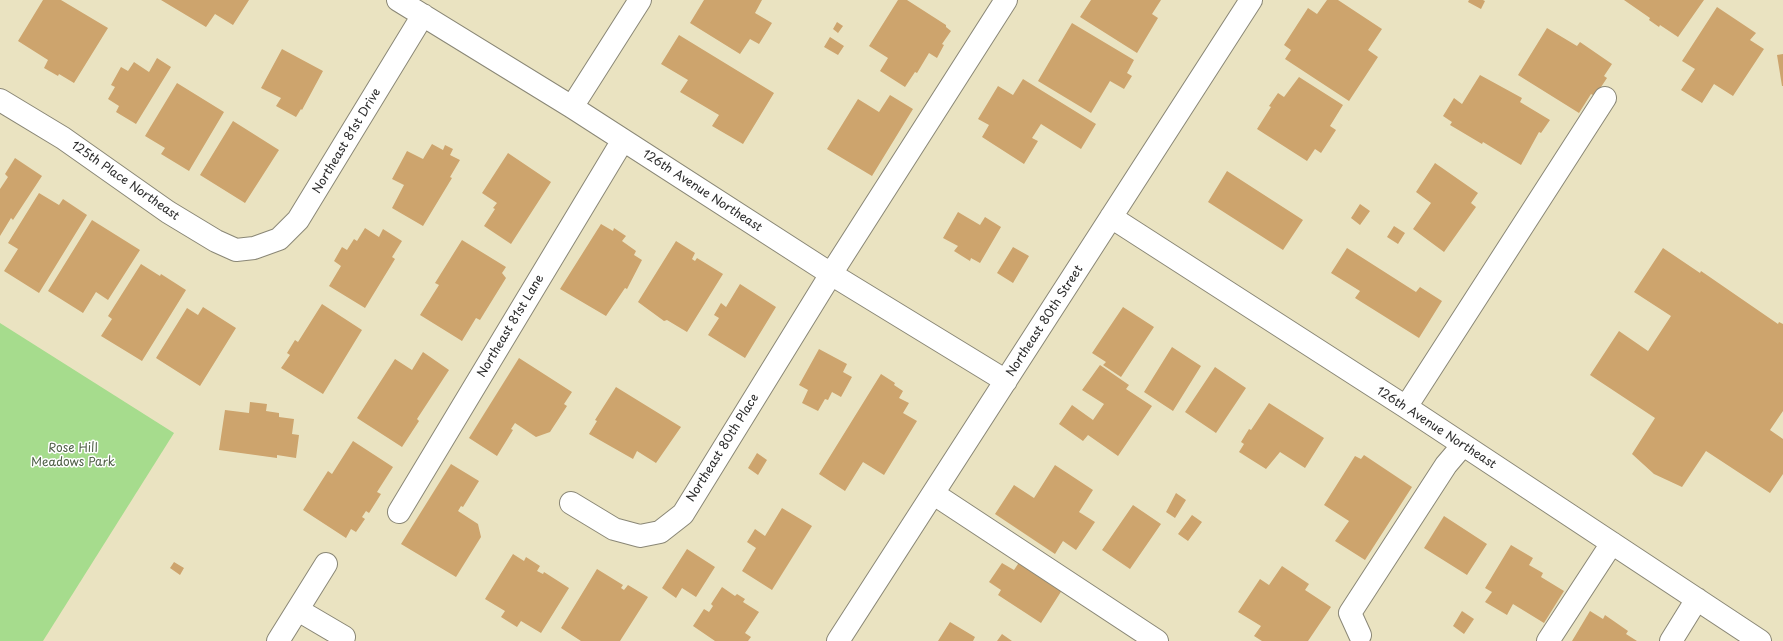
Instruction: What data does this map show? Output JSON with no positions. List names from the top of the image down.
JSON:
{
  "streets": {
    "street": [
      "Northeast 81st Drive",
      "125th Place Northeast",
      "126th Avenue Northeast",
      "Northeast 80th Street",
      "Northeast 81st Lane",
      "Northeast 80th Place"
    ]
  },
  "crossings": [
    ["Northeast 81st Drive", "125th Place Northeast"],
    ["Northeast 81st Drive", "126th Avenue Northeast"],
    ["126th Avenue Northeast", "Northeast 80th Street"],
    ["126th Avenue Northeast", "Northeast 81st Lane"],
    ["126th Avenue Northeast", "Northeast 80th Place"]
  ],
  "parks": ["Rose Hill Meadows Park"]
}
